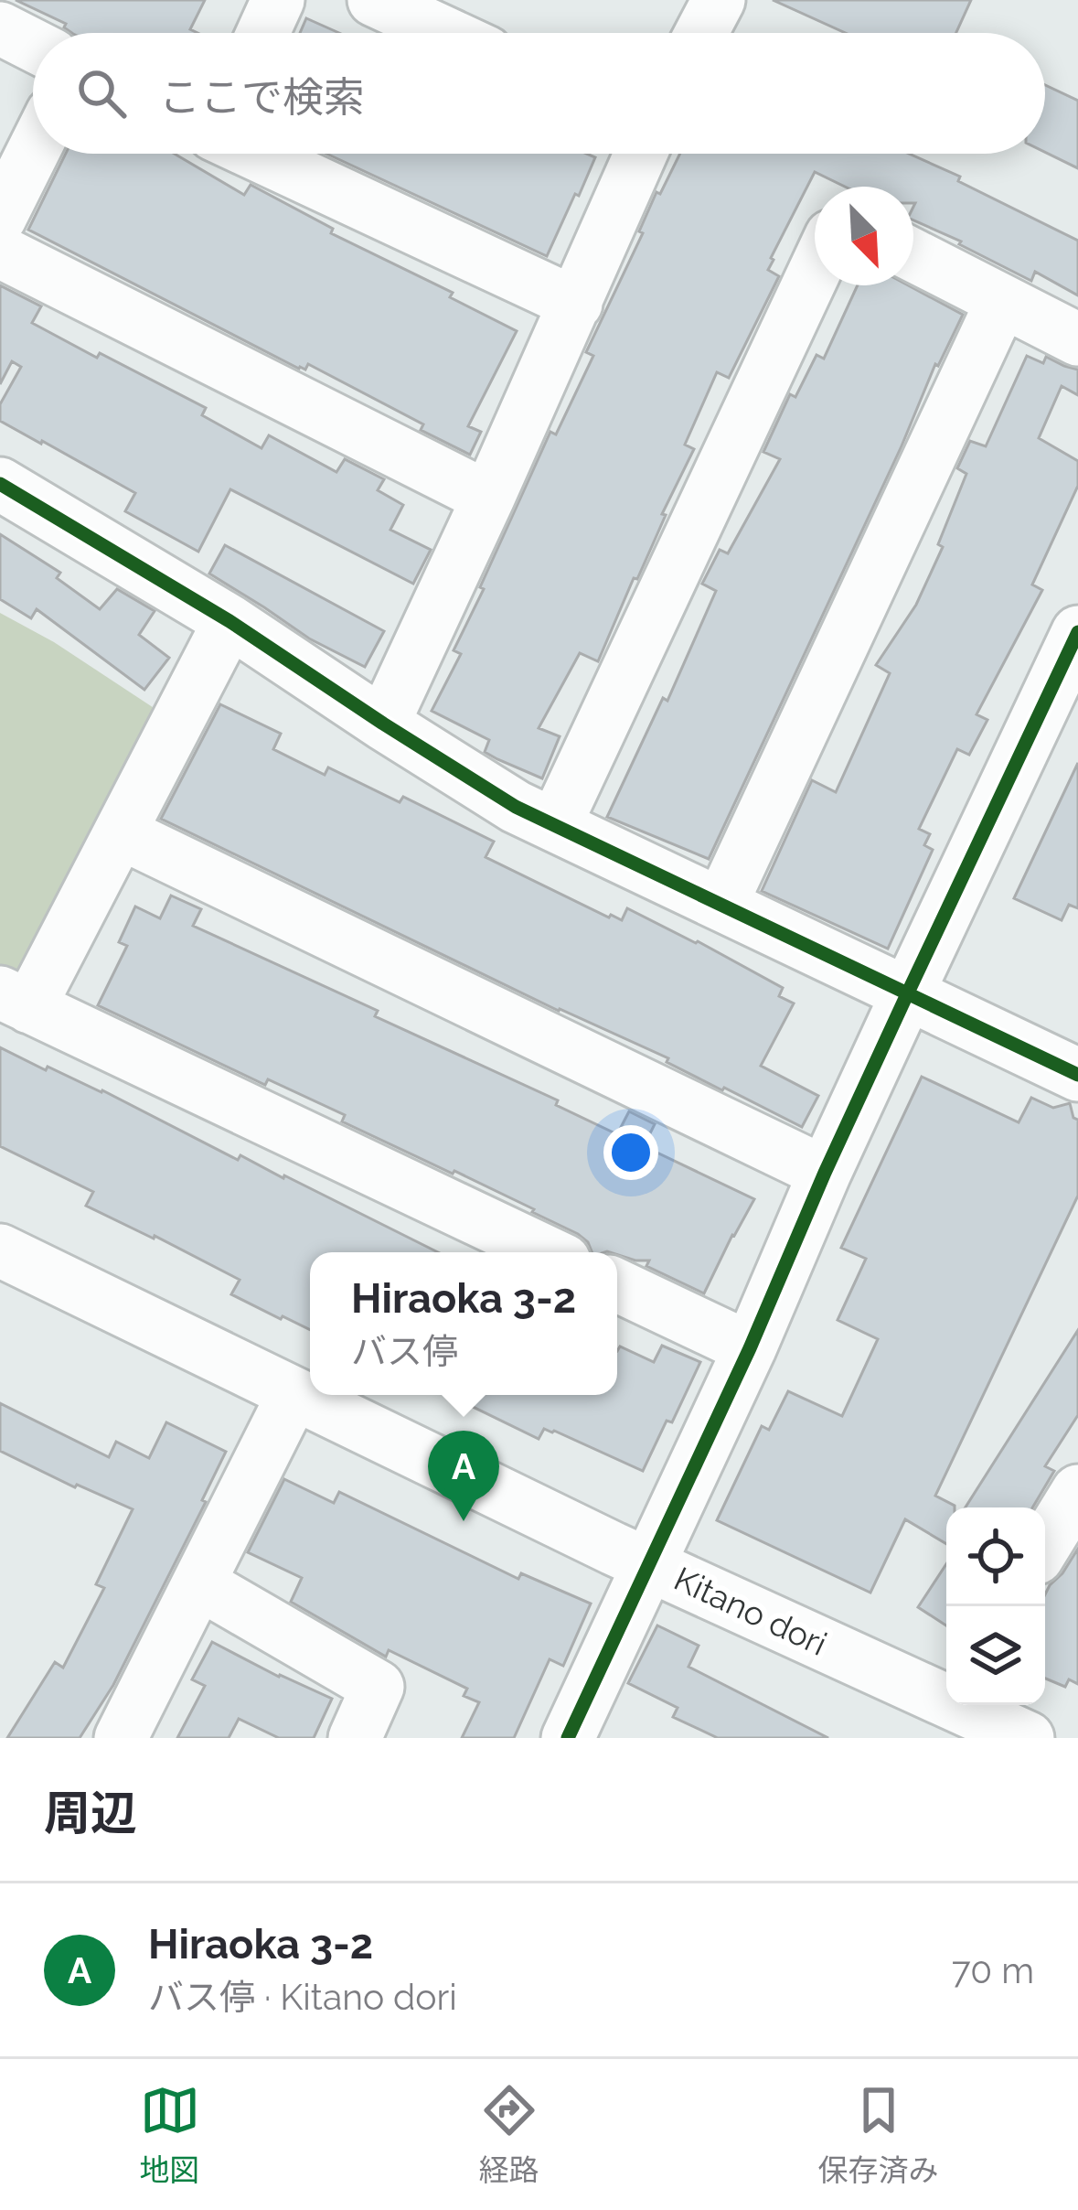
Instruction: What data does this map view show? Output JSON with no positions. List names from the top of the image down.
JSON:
{
  "streets": {
    "street": ["Kitano dori"]
  },
  "north": "bottom right",
  "page": {
    "search": "ここで検索",
    "popup": ["Hiraoka 3-2", "バス停"],
    "pins": "A",
    "heading": "周辺",
    "list": [
      {
        "mark": "A",
        "name": "Hiraoka 3-2",
        "note": "バス停 · Kitano dori",
        "value": "70 m"
      }
    ],
    "nav": ["地図", "経路", "保存済み"]
  }
}
